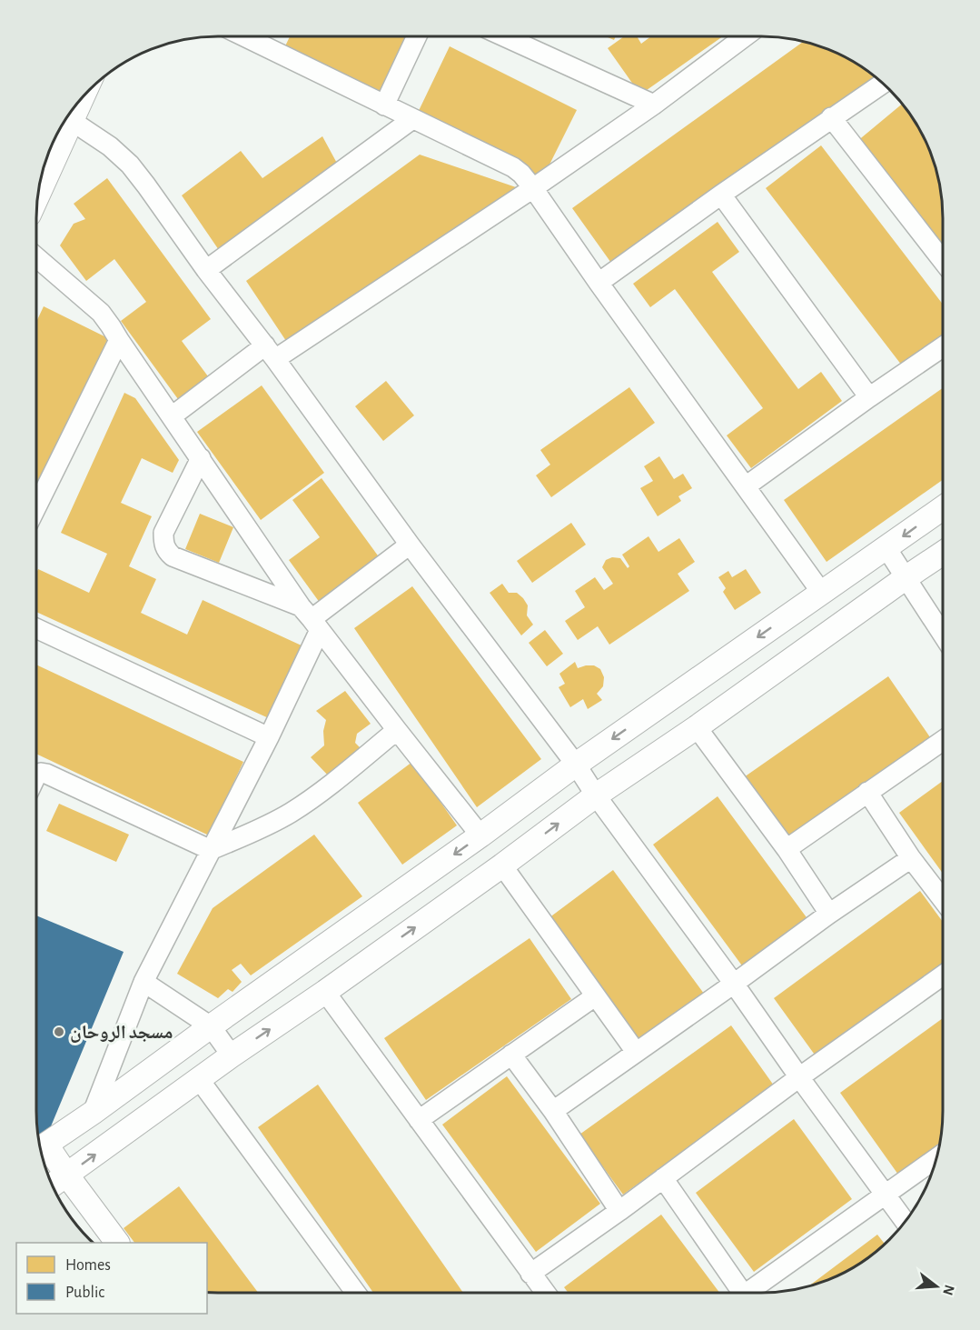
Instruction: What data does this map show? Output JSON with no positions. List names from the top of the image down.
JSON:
{
  "places": ["مسجد الروحان"],
  "legend": ["Homes", "Public"],
  "north": "right"
}
